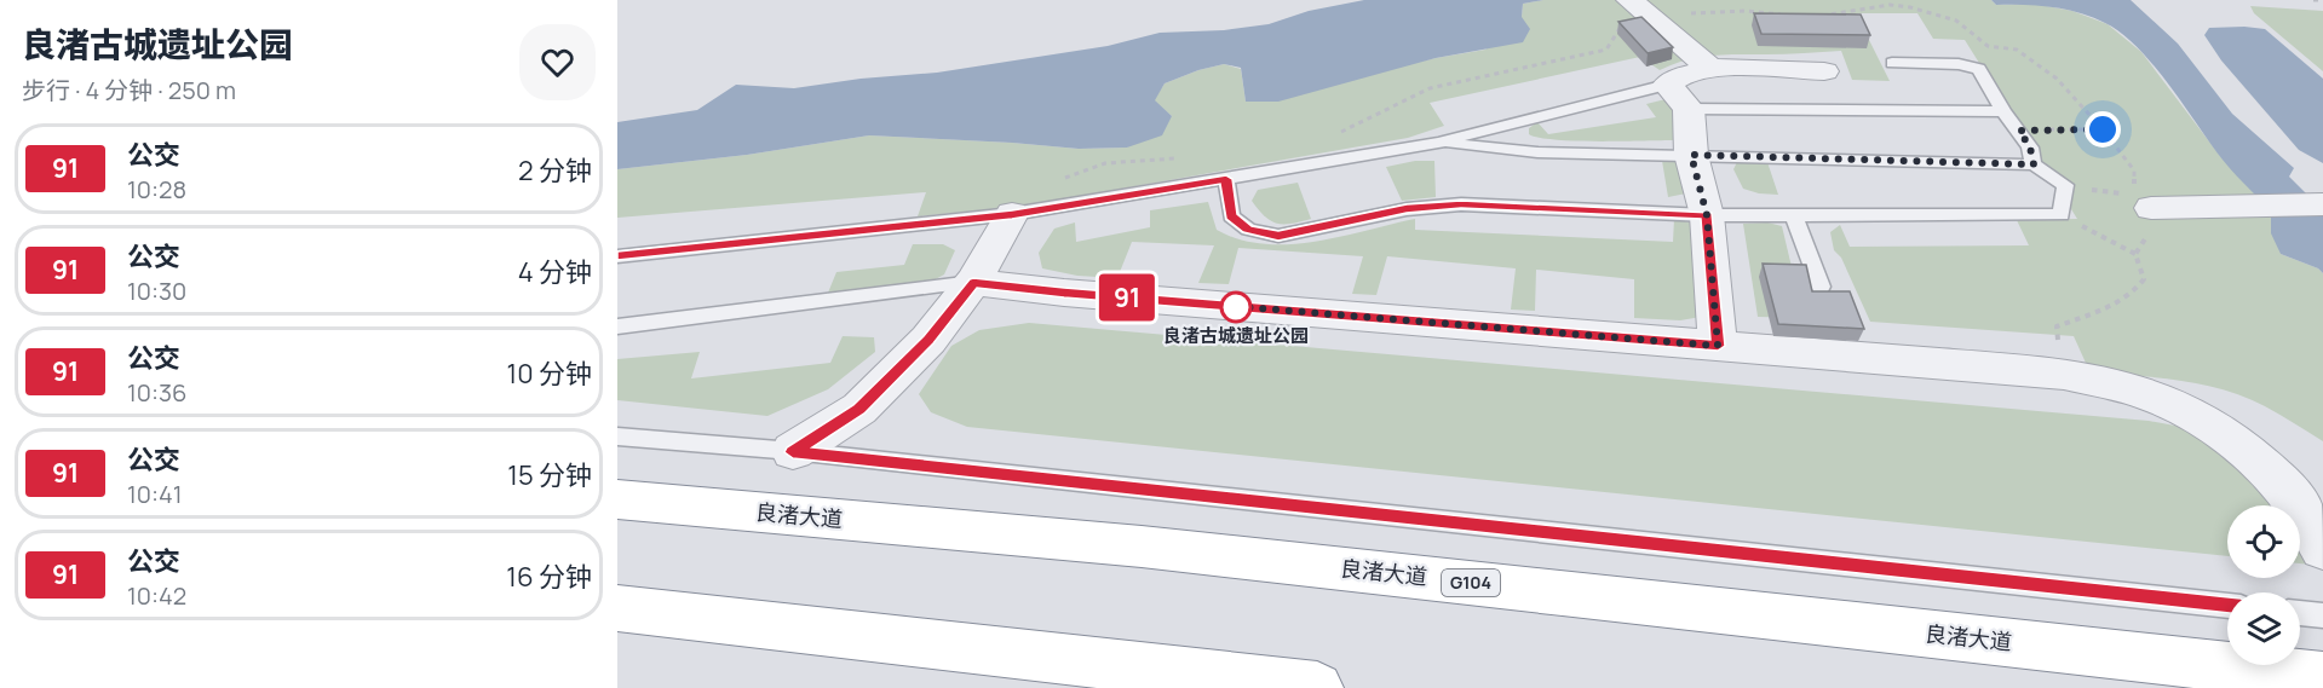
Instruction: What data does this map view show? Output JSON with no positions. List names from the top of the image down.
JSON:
{
  "streets": {
    "highway": ["良渚大道", "G104"]
  },
  "places": ["良渚古城遗址公园"],
  "lines": ["bus line 91"],
  "page": {
    "heading": ["良渚古城遗址公园", "步行 · 4 分钟 · 250 m"],
    "on_map": "91",
    "list": [
      {
        "mark": "91",
        "name": "公交",
        "note": "10:28",
        "value": "2 分钟"
      },
      {
        "mark": "91",
        "name": "公交",
        "note": "10:30",
        "value": "4 分钟"
      },
      {
        "mark": "91",
        "name": "公交",
        "note": "10:36",
        "value": "10 分钟"
      },
      {
        "mark": "91",
        "name": "公交",
        "note": "10:41",
        "value": "15 分钟"
      },
      {
        "mark": "91",
        "name": "公交",
        "note": "10:42",
        "value": "16 分钟"
      }
    ]
  }
}
